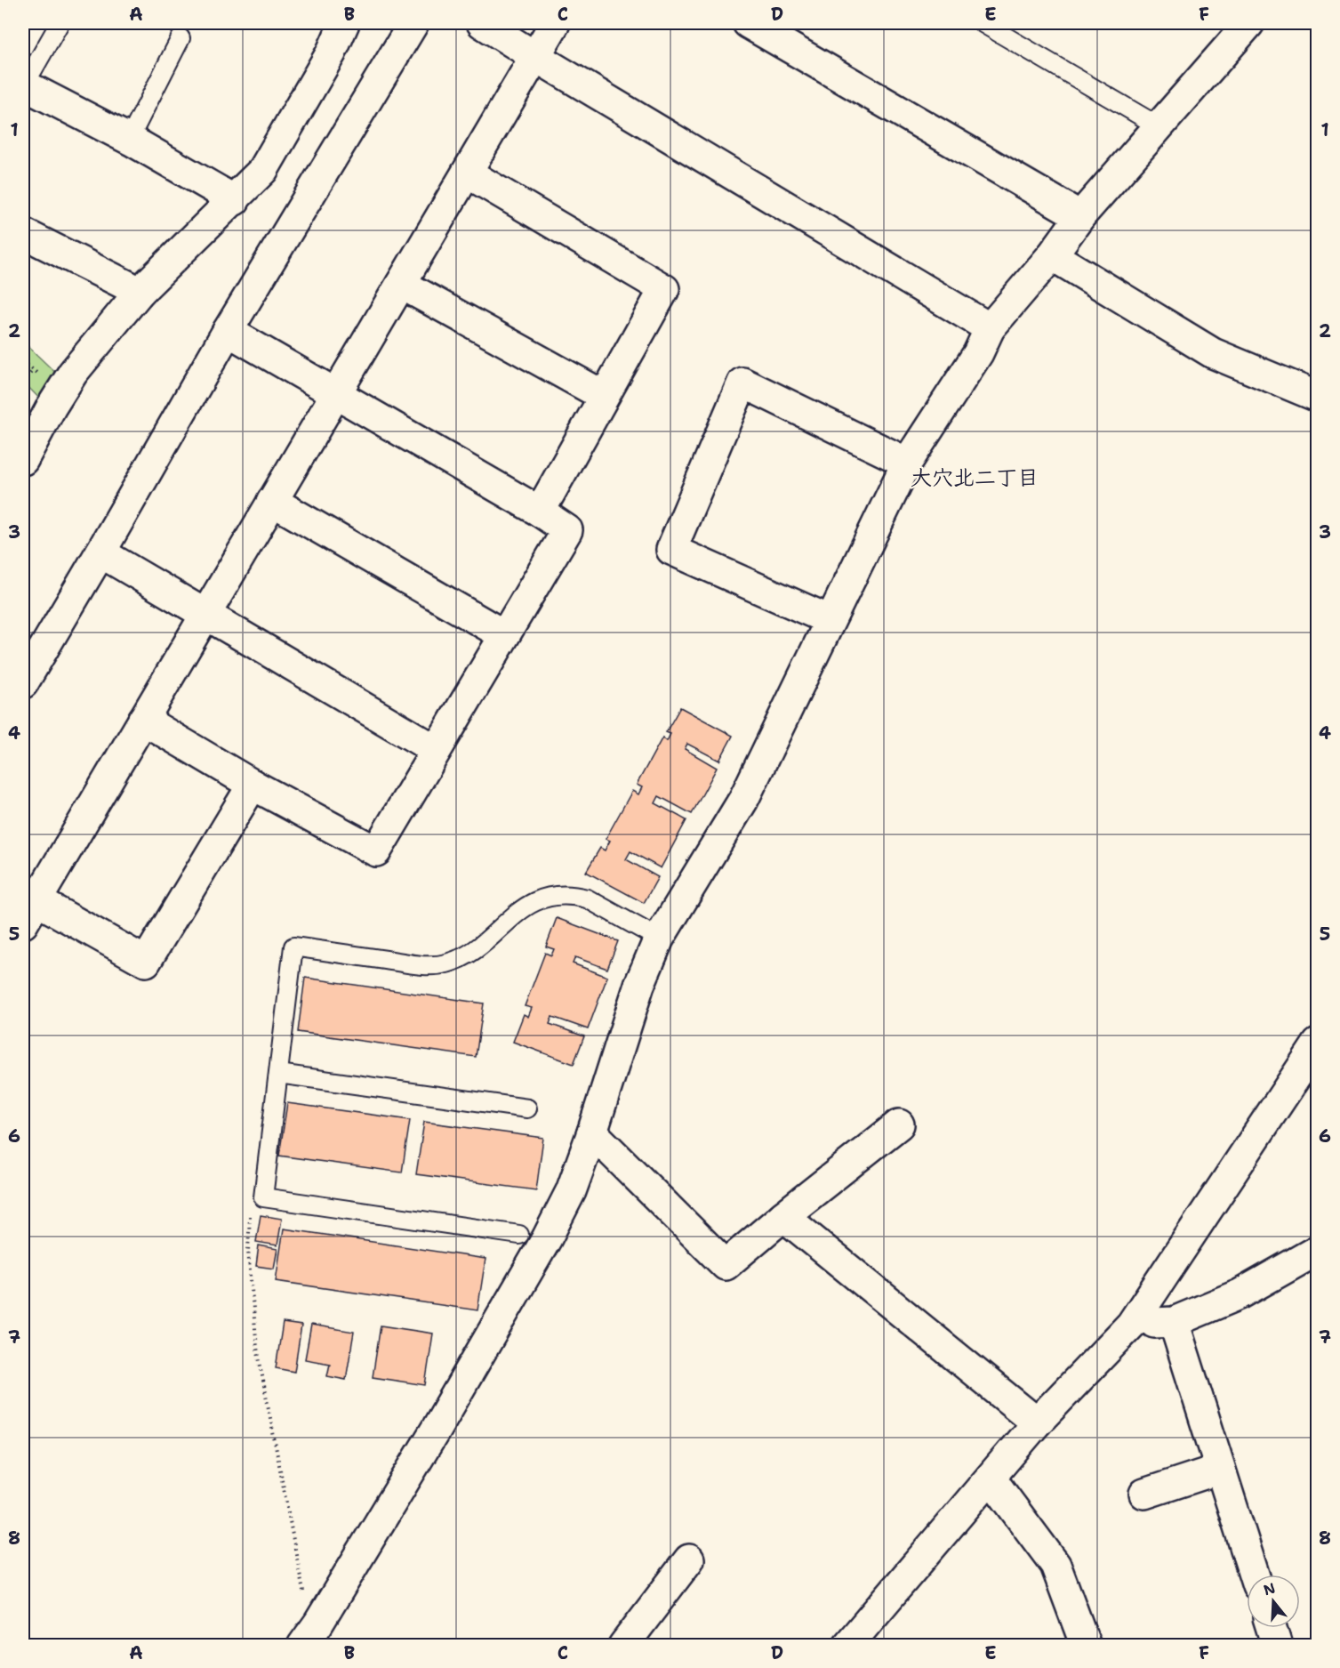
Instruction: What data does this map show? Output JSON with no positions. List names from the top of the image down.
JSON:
{
  "districts": ["大穴北二丁目"],
  "north": "top",
  "grid": {
    "columns": [
      "A",
      "B",
      "C",
      "D",
      "E",
      "F"
    ],
    "rows": [
      "1",
      "2",
      "3",
      "4",
      "5",
      "6",
      "7",
      "8"
    ]
  }
}
